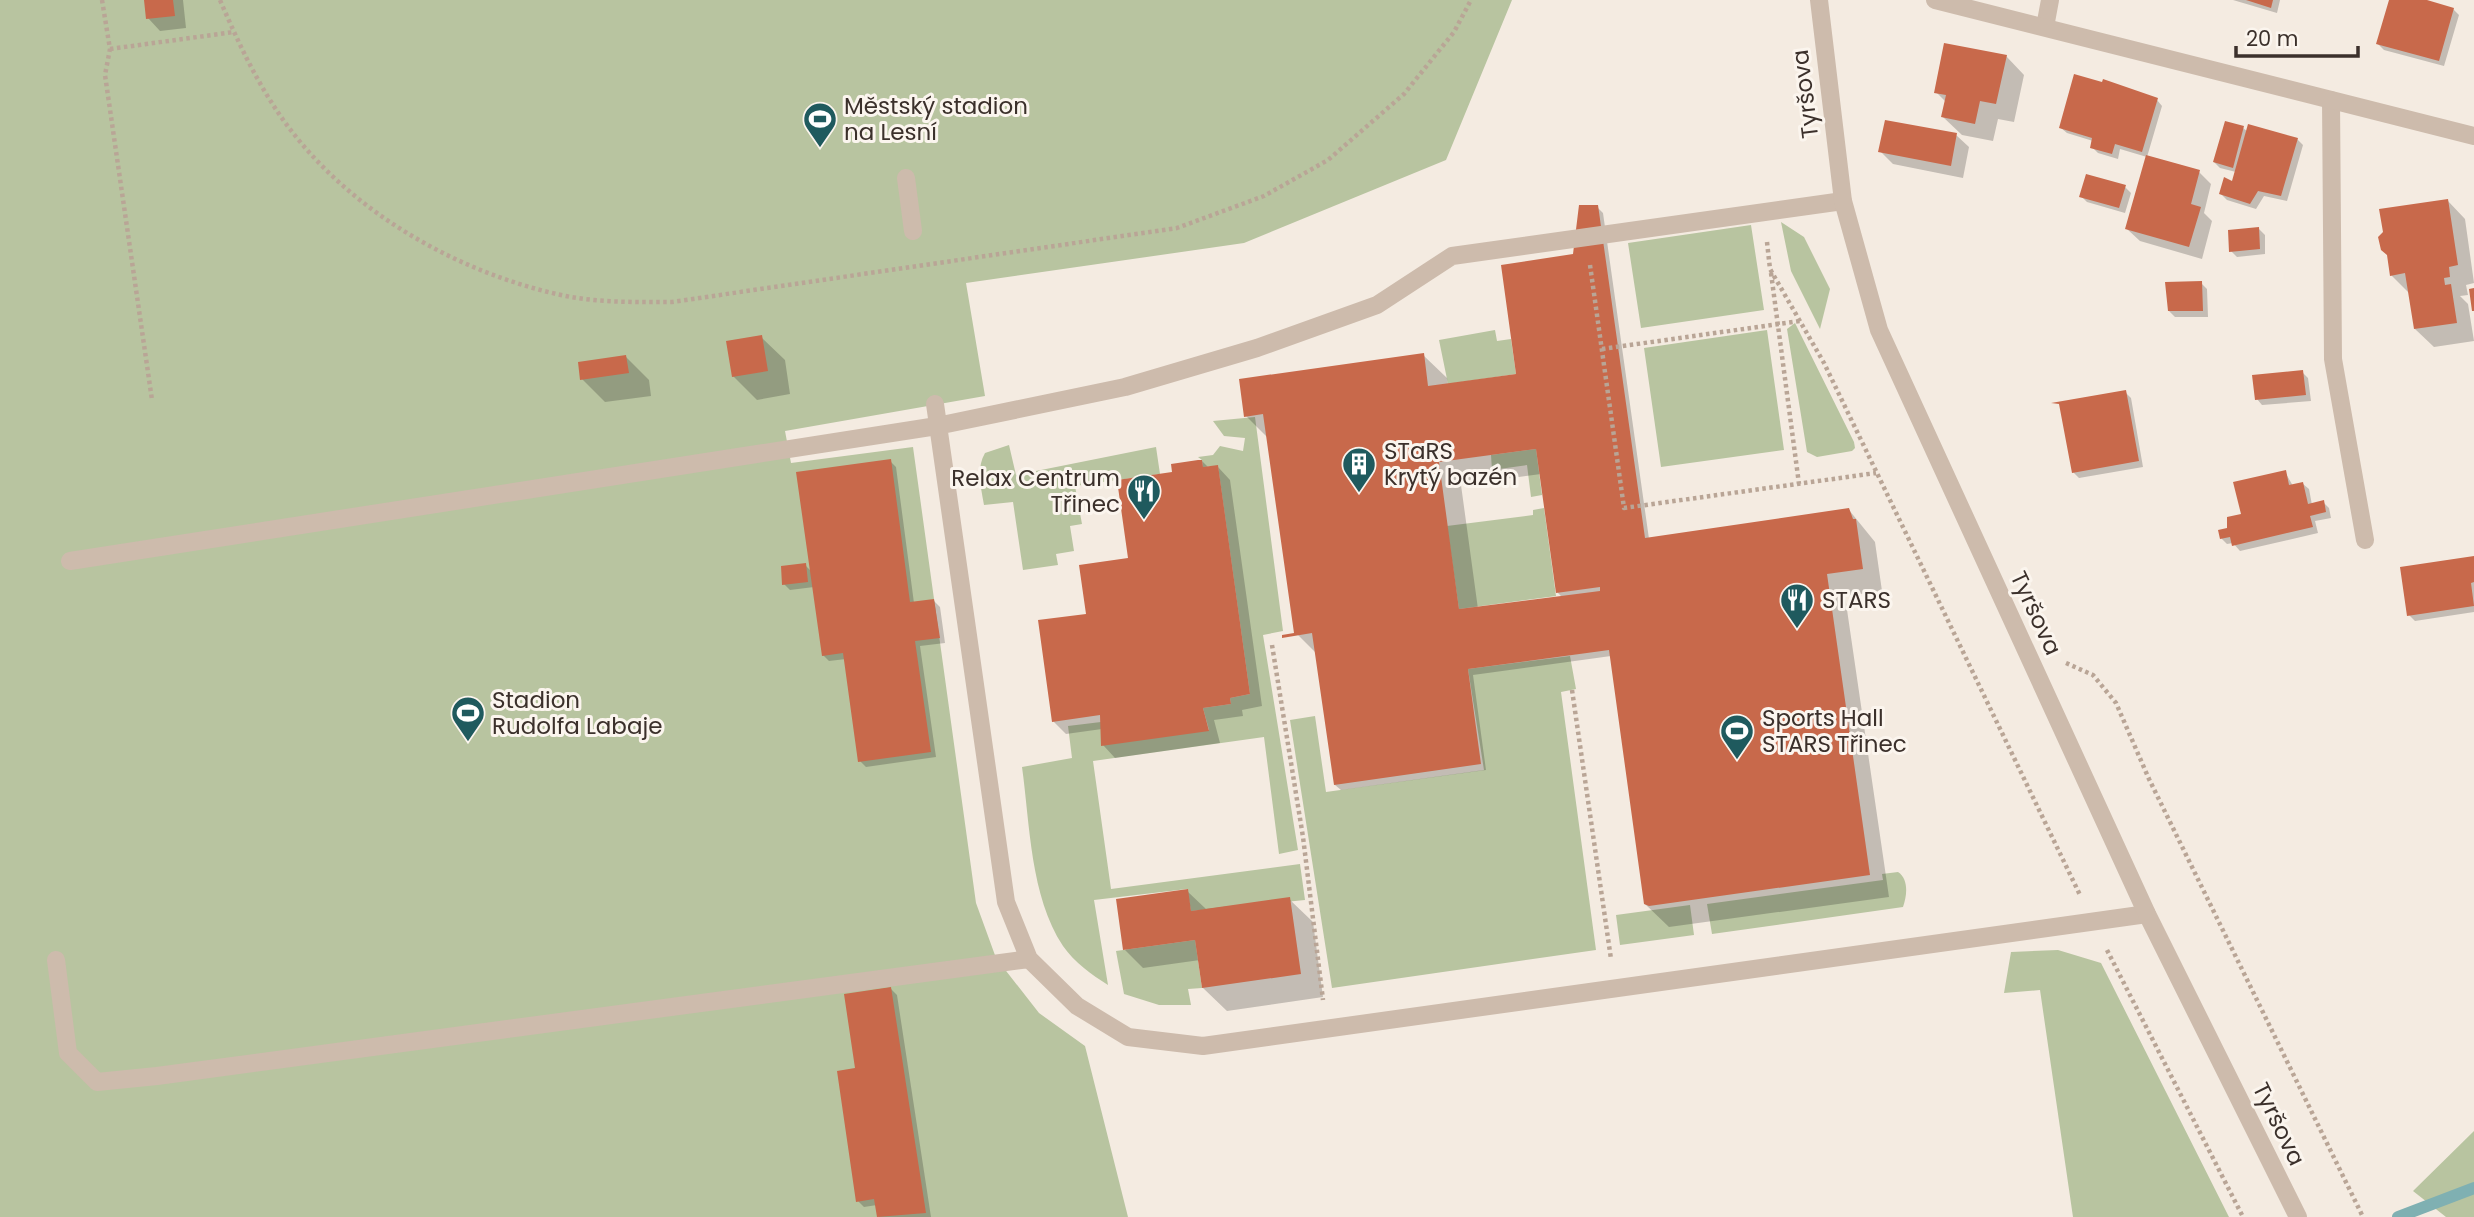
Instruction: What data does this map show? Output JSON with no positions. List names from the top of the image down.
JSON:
{
  "streets": {
    "street": ["Tyršova"]
  },
  "places": {
    "sports": ["Městský stadion na Lesní", "Stadion Rudolfa Labaje", "Sports Hall STARS Třinec"],
    "building": ["STaRS Krytý bazén"],
    "restaurant": ["Relax Centrum Třinec", "STARS"]
  },
  "scale_bar": "20 m"
}
